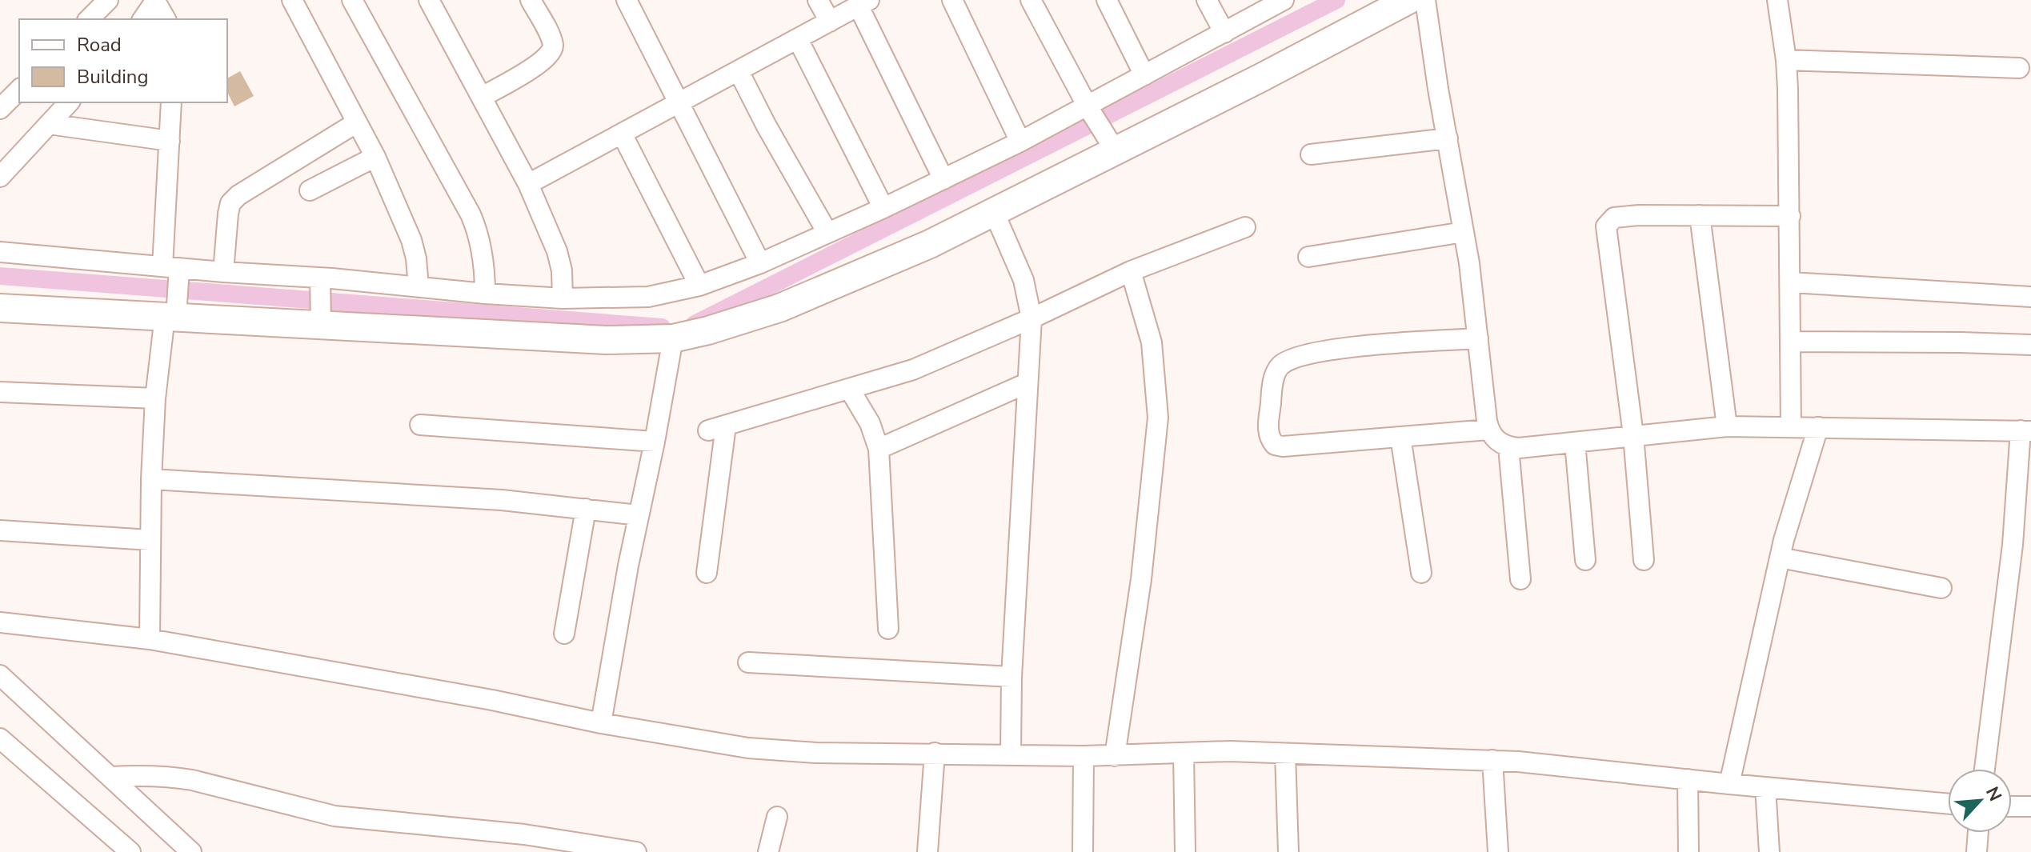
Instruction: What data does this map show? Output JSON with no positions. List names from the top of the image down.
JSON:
{
  "legend": ["Road", "Building"],
  "north": "top right"
}
